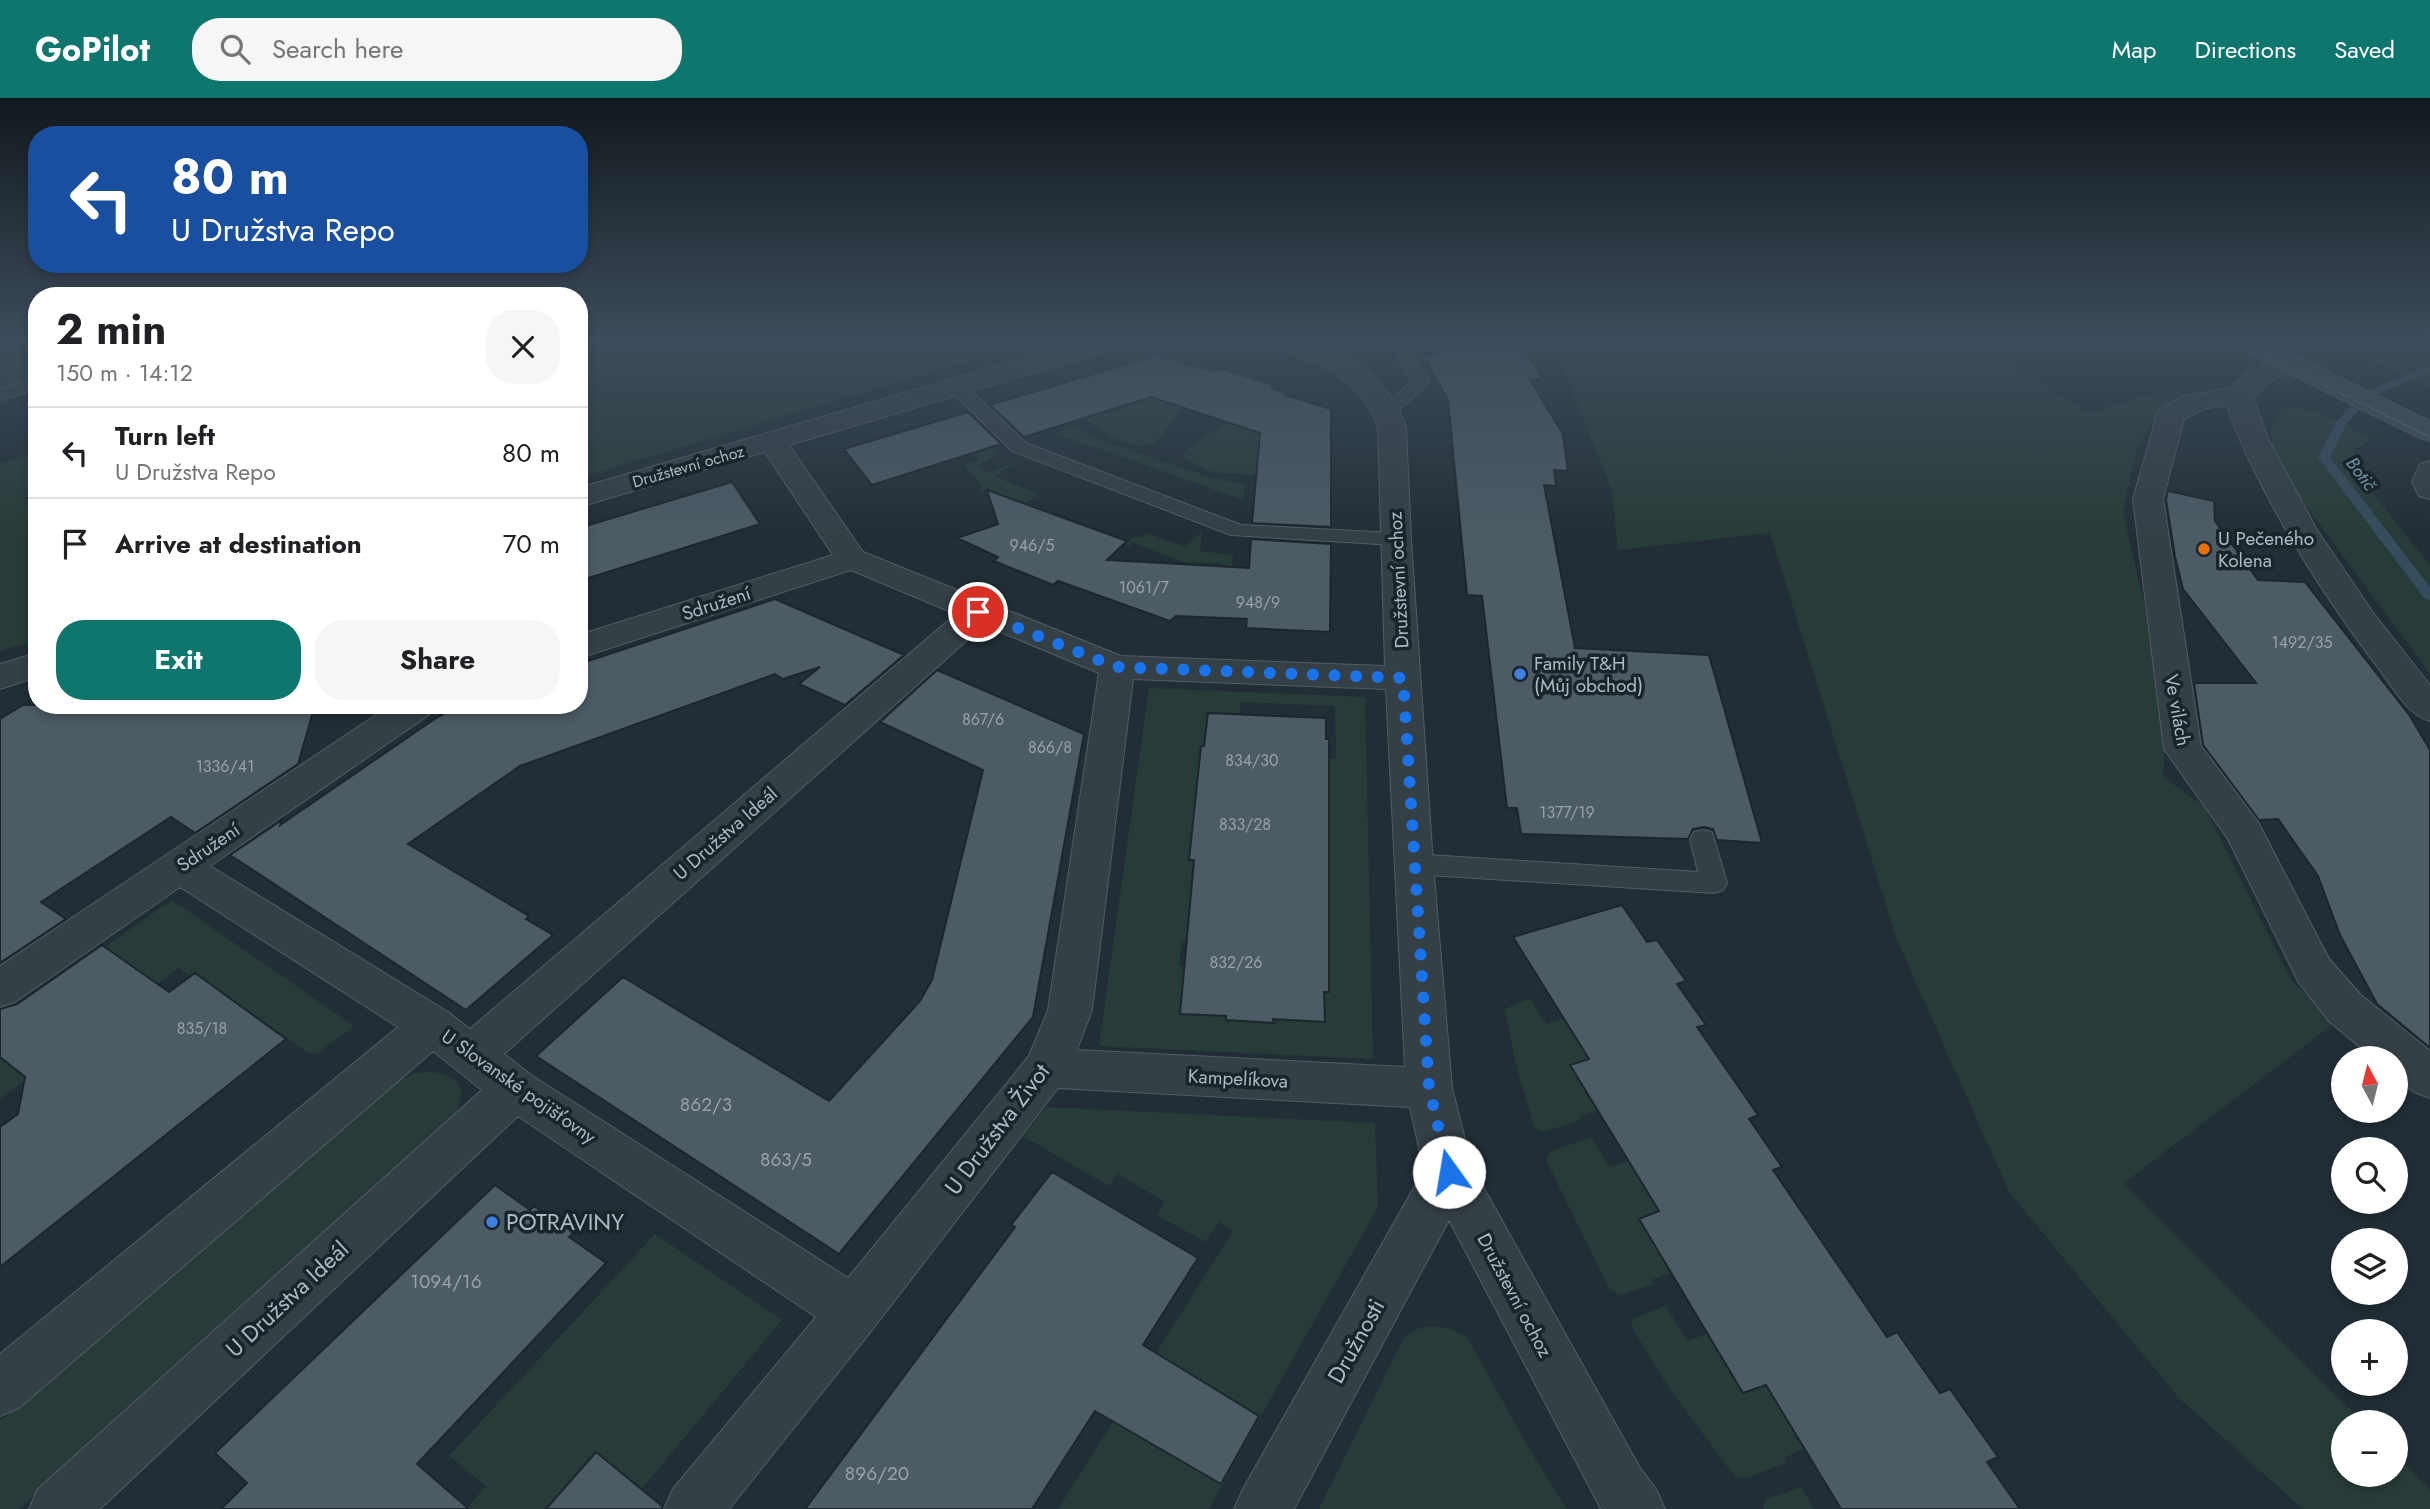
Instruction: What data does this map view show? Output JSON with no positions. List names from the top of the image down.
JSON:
{
  "streets": {
    "street": [
      "Družstevní ochoz",
      "Sdružení",
      "Ve vilách",
      "U Družstva Ideál",
      "Kampelíkova",
      "U Slovanské pojišťovny",
      "U Družstva Život",
      "Družnosti"
    ]
  },
  "crossings": [
    ["Družstevní ochoz", "Kampelíkova"],
    ["Družstevní ochoz", "Družnosti"],
    ["Sdružení", "U Slovanské pojišťovny"],
    ["U Družstva Ideál", "U Slovanské pojišťovny"],
    ["Kampelíkova", "U Družstva Život"],
    ["U Slovanské pojišťovny", "U Družstva Život"]
  ],
  "water": ["Botič"],
  "places": ["U Pečeného Kolena", "Family T&H (Můj obchod)", "POTRAVINY"],
  "house_numbers": [
    "946/5",
    "1061/7",
    "948/9",
    "1492/35",
    "867/6",
    "866/8",
    "834/30",
    "1336/41",
    "1377/19",
    "833/28",
    "832/26",
    "835/18",
    "862/3",
    "863/5",
    "1094/16",
    "896/20"
  ],
  "north": "top",
  "page": {
    "header": "GoPilot",
    "search": "Search here",
    "nav": ["Map", "Directions", "Saved"],
    "turn": ["80 m", "U Družstva Repo"],
    "heading": ["2 min", "150 m · 14:12"],
    "list": [
      {
        "name": "Turn left",
        "note": "U Družstva Repo",
        "value": "80 m"
      },
      {
        "name": "Arrive at destination",
        "value": "70 m"
      }
    ],
    "buttons": ["Exit", "Share"],
    "map_buttons": ["+", "−"]
  }
}
